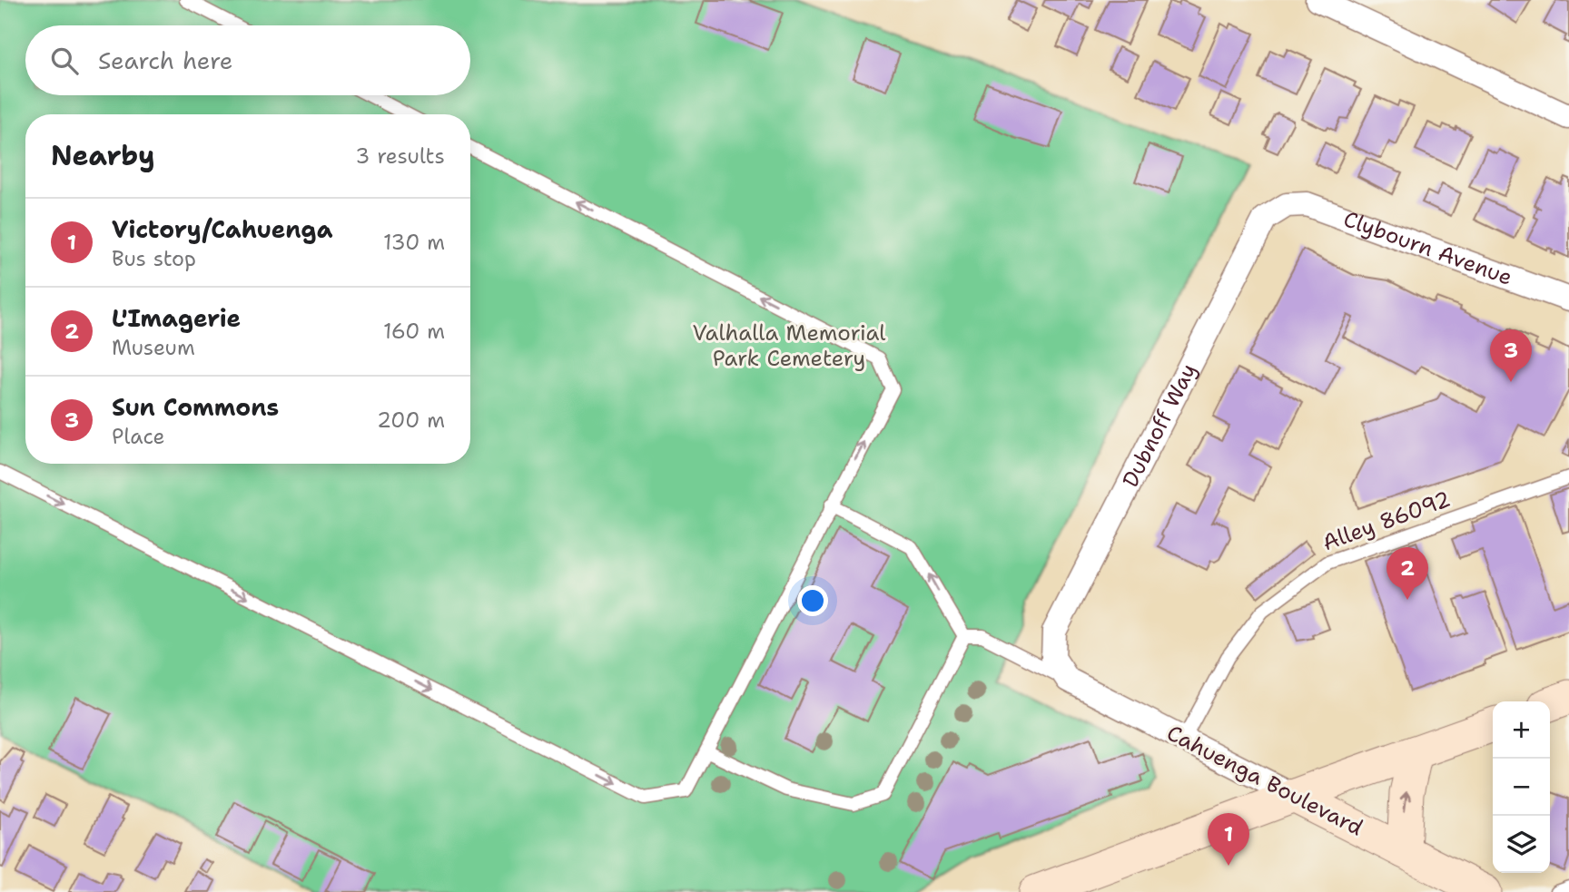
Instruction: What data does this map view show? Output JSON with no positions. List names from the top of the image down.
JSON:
{
  "streets": {
    "main road": ["Cahuenga Boulevard"],
    "street": ["Clybourn Avenue", "Dubnoff Way"],
    "lane": ["Alley 86092"]
  },
  "crossings": [
    ["Clybourn Avenue", "Dubnoff Way"],
    ["Dubnoff Way", "Cahuenga Boulevard"],
    ["Alley 86092", "Cahuenga Boulevard"]
  ],
  "parks": ["Valhalla Memorial Park Cemetery"],
  "page": {
    "search": "Search here",
    "heading": ["Nearby", "3 results"],
    "list": [
      {
        "mark": "1",
        "name": "Victory/Cahuenga",
        "note": "Bus stop",
        "value": "130 m"
      },
      {
        "mark": "2",
        "name": "L'Imagerie",
        "note": "Museum",
        "value": "160 m"
      },
      {
        "mark": "3",
        "name": "Sun Commons",
        "note": "Place",
        "value": "200 m"
      }
    ],
    "pins": ["3", "2", "1"],
    "map_buttons": ["+", "−"]
  }
}
